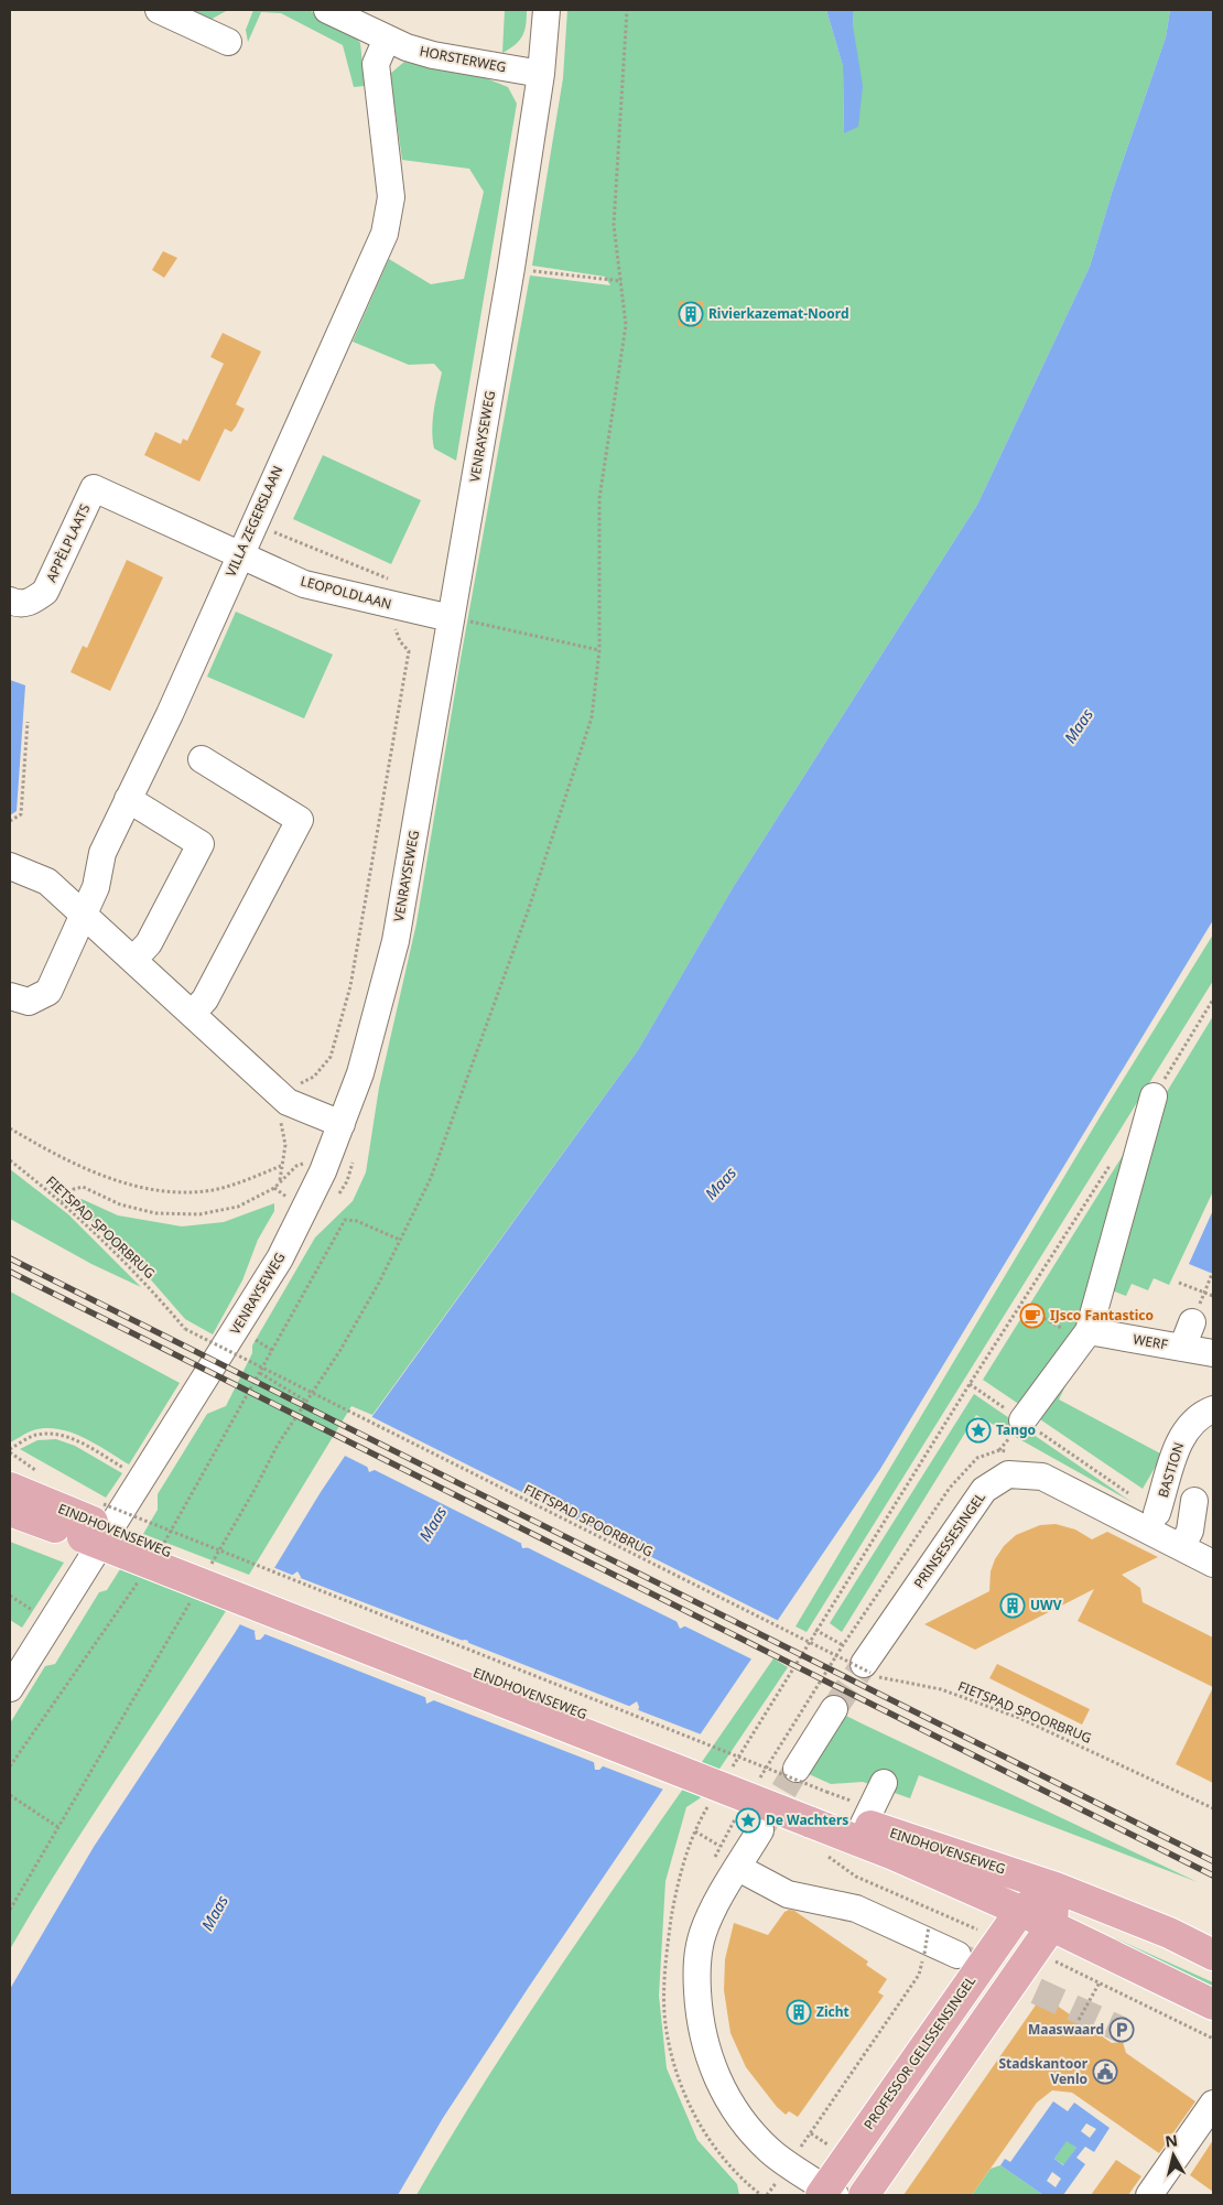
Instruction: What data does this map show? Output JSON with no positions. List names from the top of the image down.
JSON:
{
  "streets": {
    "main road": ["EINDHOVENSEWEG", "PROFESSOR GELISSENSINGEL"],
    "street": [
      "HORSTERWEG",
      "VENRAYSEWEG",
      "VILLA ZEGERSLAAN",
      "APPÈLPLAATS",
      "LEOPOLDLAAN",
      "WERF",
      "BASTION",
      "PRINSESSESINGEL"
    ],
    "path": ["FIETSPAD SPOORBRUG"]
  },
  "crossings": [
    ["HORSTERWEG", "VENRAYSEWEG"],
    ["HORSTERWEG", "VILLA ZEGERSLAAN"],
    ["VENRAYSEWEG", "LEOPOLDLAAN"],
    ["VILLA ZEGERSLAAN", "LEOPOLDLAAN"],
    ["APPÈLPLAATS", "LEOPOLDLAAN"],
    ["FIETSPAD SPOORBRUG", "PRINSESSESINGEL"],
    ["EINDHOVENSEWEG", "PROFESSOR GELISSENSINGEL"]
  ],
  "water": ["Maas"],
  "places": {
    "building": ["Rivierkazemat-Noord", "UWV", "Zicht"],
    "cafe": ["IJsco Fantastico"],
    "place": ["Tango", "De Wachters"],
    "parking": ["Maaswaard"],
    "public building": ["Stadskantoor Venlo"]
  },
  "north": "top"
}
